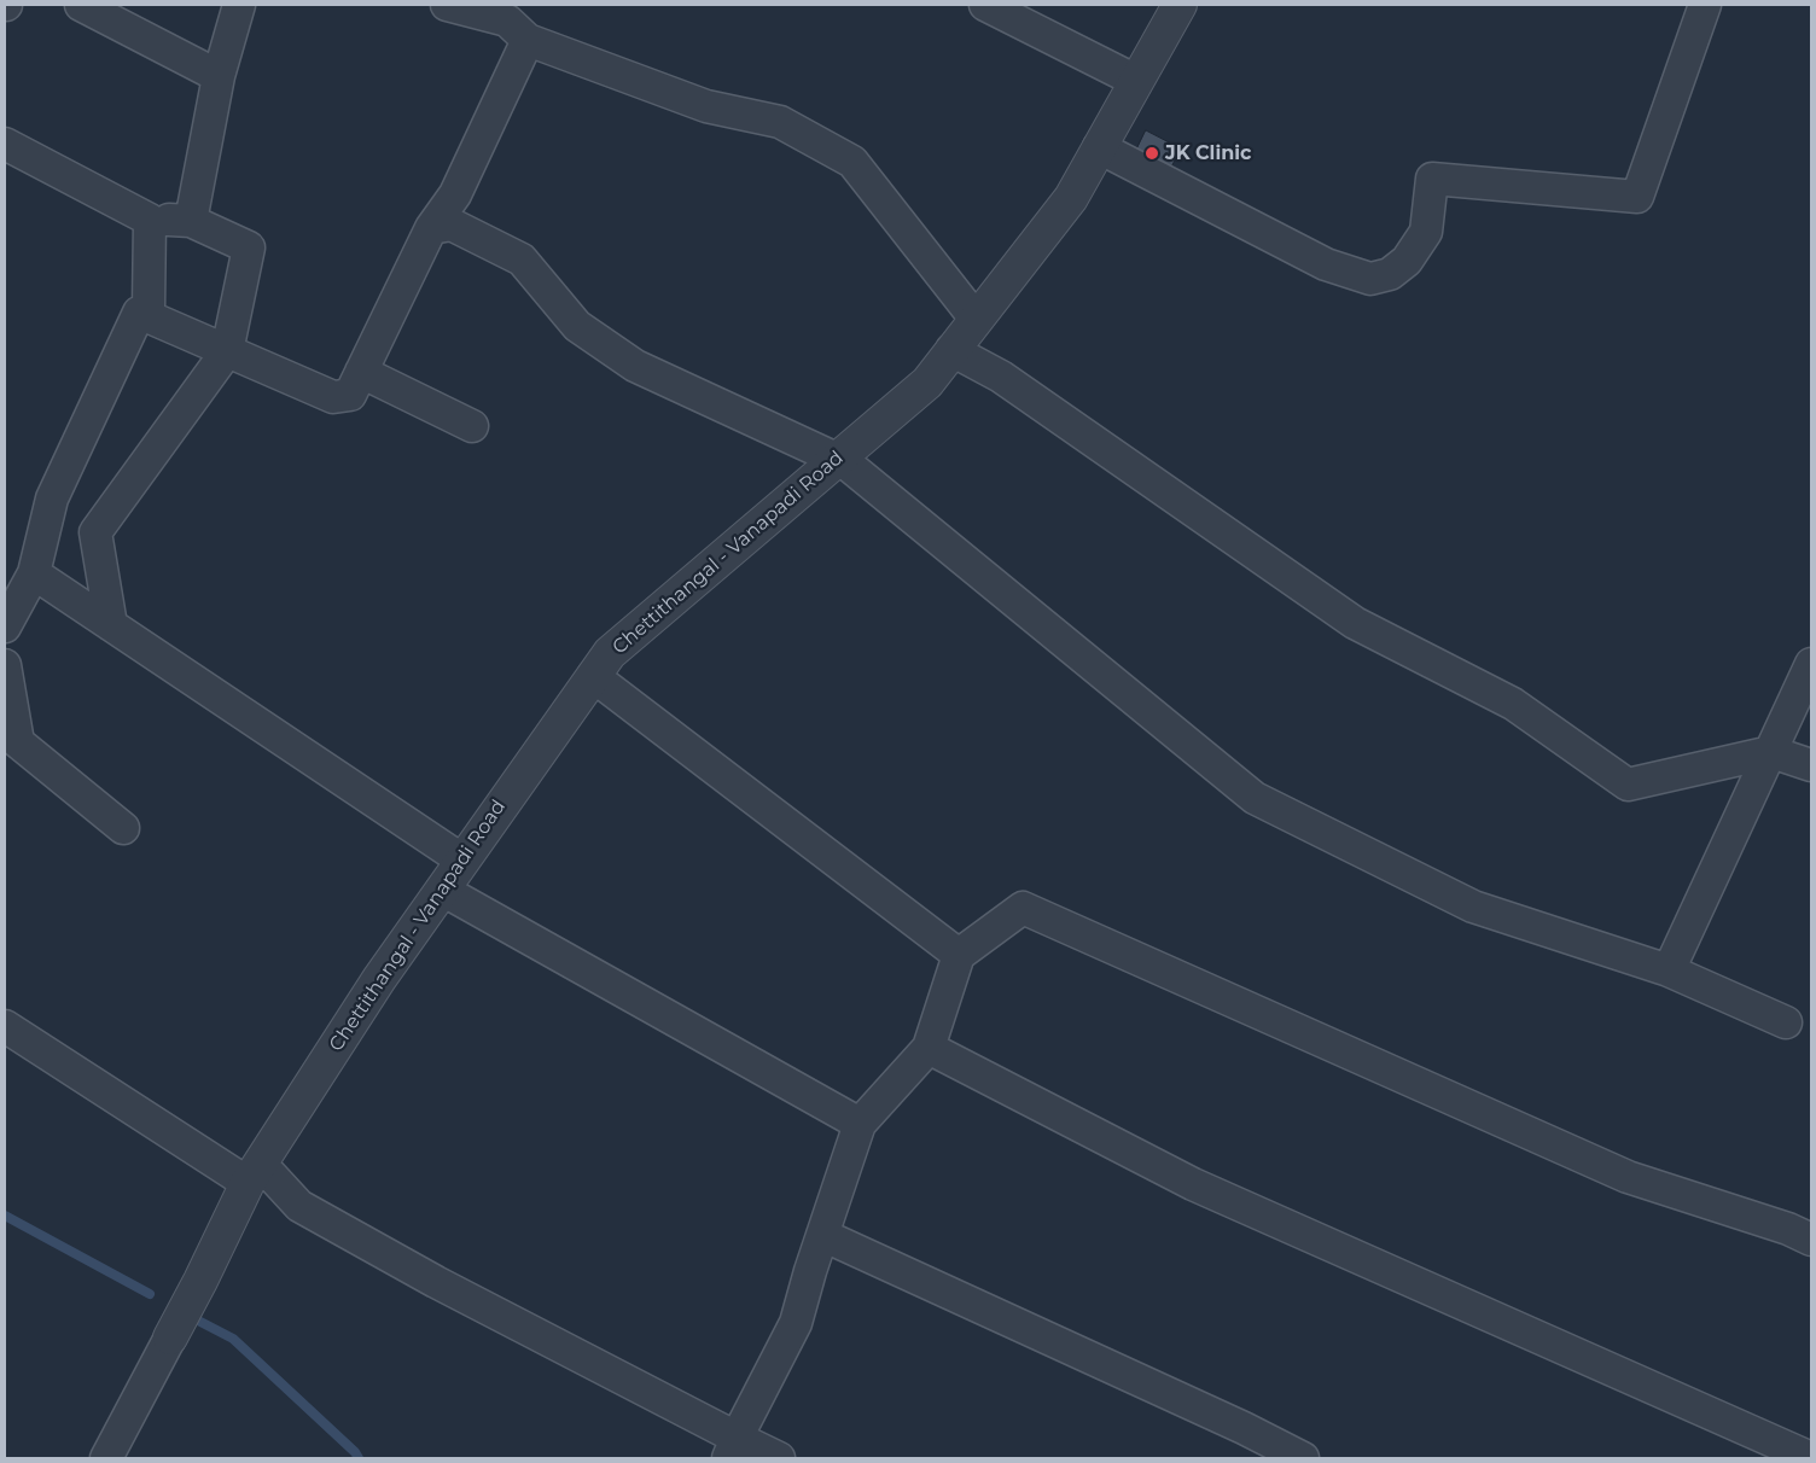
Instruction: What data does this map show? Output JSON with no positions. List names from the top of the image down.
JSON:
{
  "streets": {
    "street": ["Chettithangal - Vanapadi Road"]
  },
  "places": ["JK Clinic"]
}
